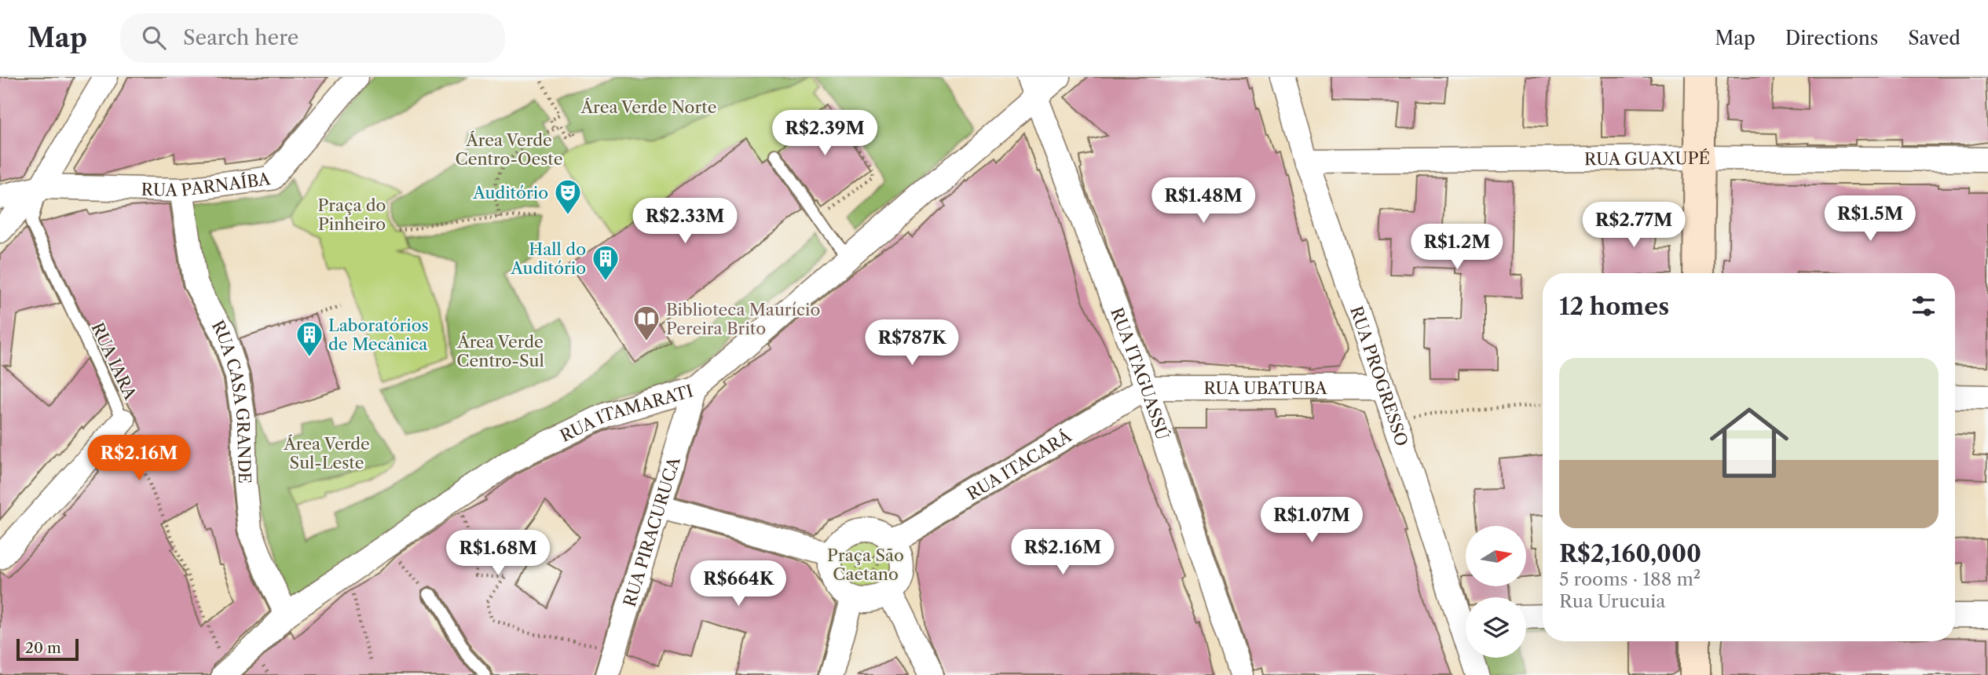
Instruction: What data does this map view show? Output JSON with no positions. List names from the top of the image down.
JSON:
{
  "streets": {
    "street": [
      "RUA GUAXUPÉ",
      "RUA PARNAÍBA",
      "RUA ITAGUASSÚ",
      "RUA PROGRESSO",
      "RUA UBATUBA",
      "RUA CASA GRANDE",
      "RUA ITAMARATI",
      "RUA ITACARÁ",
      "RUA PIRACURUCA"
    ],
    "lane": ["RUA IARA"]
  },
  "crossings": [
    ["RUA GUAXUPÉ", "RUA PROGRESSO"],
    ["RUA PARNAÍBA", "RUA IARA"],
    ["RUA PARNAÍBA", "RUA CASA GRANDE"],
    ["RUA IARA", "RUA ITAMARATI"],
    ["RUA ITAGUASSÚ", "RUA UBATUBA"],
    ["RUA ITAGUASSÚ", "RUA ITAMARATI"],
    ["RUA ITAGUASSÚ", "RUA ITACARÁ"],
    ["RUA PROGRESSO", "RUA UBATUBA"],
    ["RUA UBATUBA", "RUA ITACARÁ"],
    ["RUA CASA GRANDE", "RUA ITAMARATI"],
    ["RUA ITAMARATI", "RUA PIRACURUCA"]
  ],
  "parks": [
    "Área Verde Norte",
    "Área Verde Centro-Oeste",
    "Praça do Pinheiro",
    "Área Verde Centro-Sul",
    "Área Verde Sul-Leste",
    "Praça São Caetano"
  ],
  "places": {
    "theatre": ["Auditório"],
    "building": ["Hall do Auditório", "Laboratórios de Mecânica"],
    "library": ["Biblioteca Maurício Pereira Brito"]
  },
  "scale_bar": "20 m",
  "north": "right",
  "page": {
    "header": "Map",
    "search": "Search here",
    "nav": ["Map", "Directions", "Saved"],
    "price": [
      "R$2.39M",
      "R$1.48M",
      "R$1.5M",
      "R$2.33M",
      "R$2.77M",
      "R$1.2M",
      "R$787K",
      "R$2.16M",
      "R$1.07M",
      "R$2.16M",
      "R$1.68M",
      "R$664K"
    ],
    "heading": "12 homes",
    "list": [
      {
        "name": "R$2,160,000",
        "note": "5 rooms · 188 m² · Rua Urucuia"
      }
    ],
    "scale": "20 m"
  }
}
